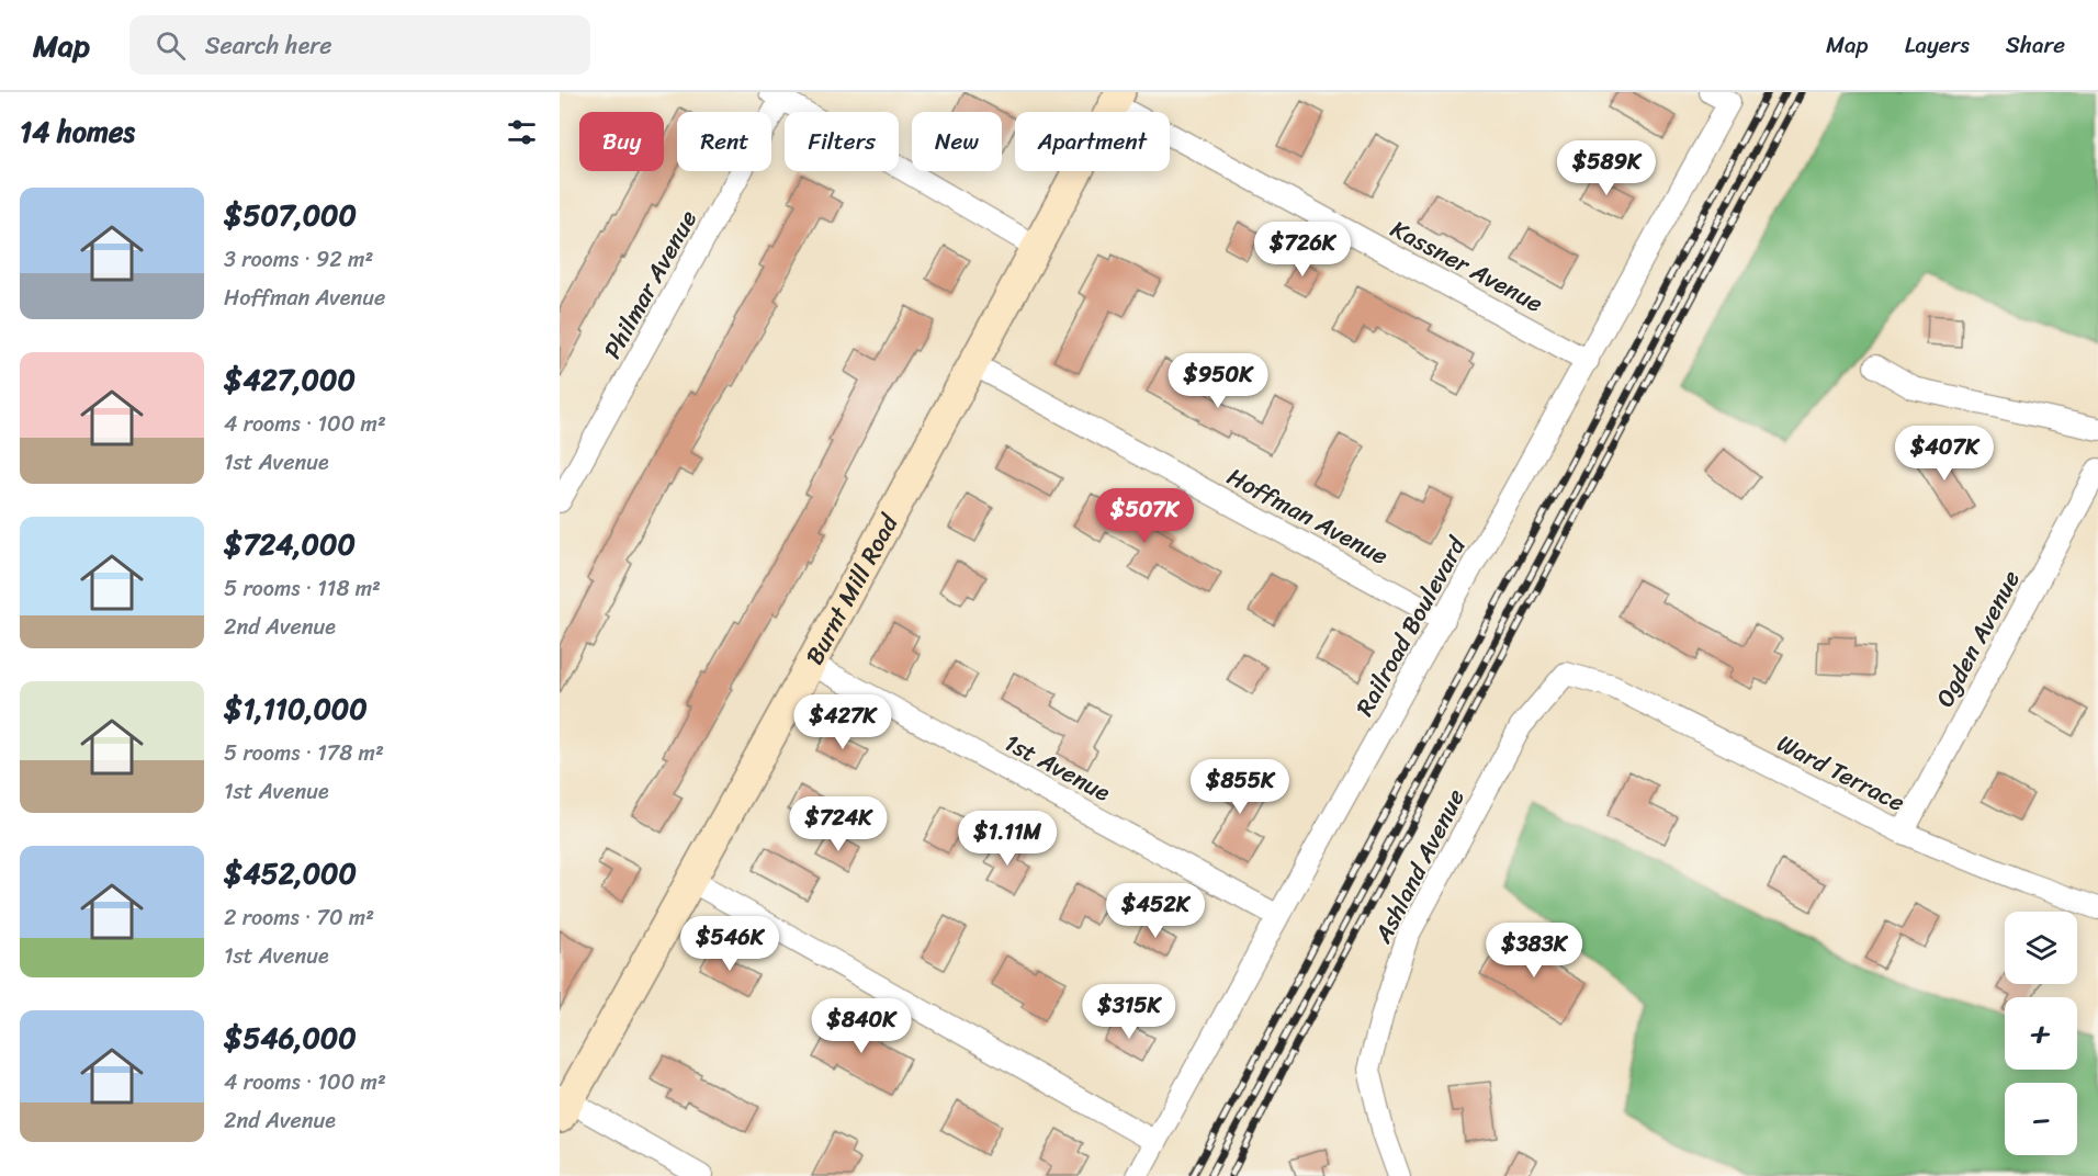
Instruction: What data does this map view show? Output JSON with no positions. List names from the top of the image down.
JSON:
{
  "streets": {
    "main road": ["Burnt Mill Road"],
    "street": [
      "Kassner Avenue",
      "Philmar Avenue",
      "Hoffman Avenue",
      "Railroad Boulevard",
      "Ogden Avenue",
      "1st Avenue",
      "Ward Terrace",
      "Ashland Avenue"
    ]
  },
  "crossings": [
    ["Kassner Avenue", "Burnt Mill Road"],
    ["Kassner Avenue", "Railroad Boulevard"],
    ["Hoffman Avenue", "Burnt Mill Road"],
    ["Hoffman Avenue", "Railroad Boulevard"],
    ["Burnt Mill Road", "1st Avenue"],
    ["Railroad Boulevard", "1st Avenue"],
    ["Ogden Avenue", "Ward Terrace"],
    ["Ward Terrace", "Ashland Avenue"]
  ],
  "page": {
    "header": "Map",
    "search": "Search here",
    "nav": ["Map", "Layers", "Share"],
    "heading": "14 homes",
    "chip": [
      "Buy",
      "Rent",
      "Filters",
      "New",
      "Apartment"
    ],
    "price": [
      "$589K",
      "$726K",
      "$950K",
      "$407K",
      "$507K",
      "$427K",
      "$855K",
      "$724K",
      "$1.11M",
      "$452K",
      "$546K",
      "$383K",
      "$315K",
      "$840K"
    ],
    "list": [
      {
        "name": "$507,000",
        "note": "3 rooms · 92 m² · Hoffman Avenue"
      },
      {
        "name": "$427,000",
        "note": "4 rooms · 100 m² · 1st Avenue"
      },
      {
        "name": "$724,000",
        "note": "5 rooms · 118 m² · 2nd Avenue"
      },
      {
        "name": "$1,110,000",
        "note": "5 rooms · 178 m² · 1st Avenue"
      },
      {
        "name": "$452,000",
        "note": "2 rooms · 70 m² · 1st Avenue"
      },
      {
        "name": "$546,000",
        "note": "4 rooms · 100 m² · 2nd Avenue"
      }
    ],
    "map_buttons": ["+", "−"]
  }
}
